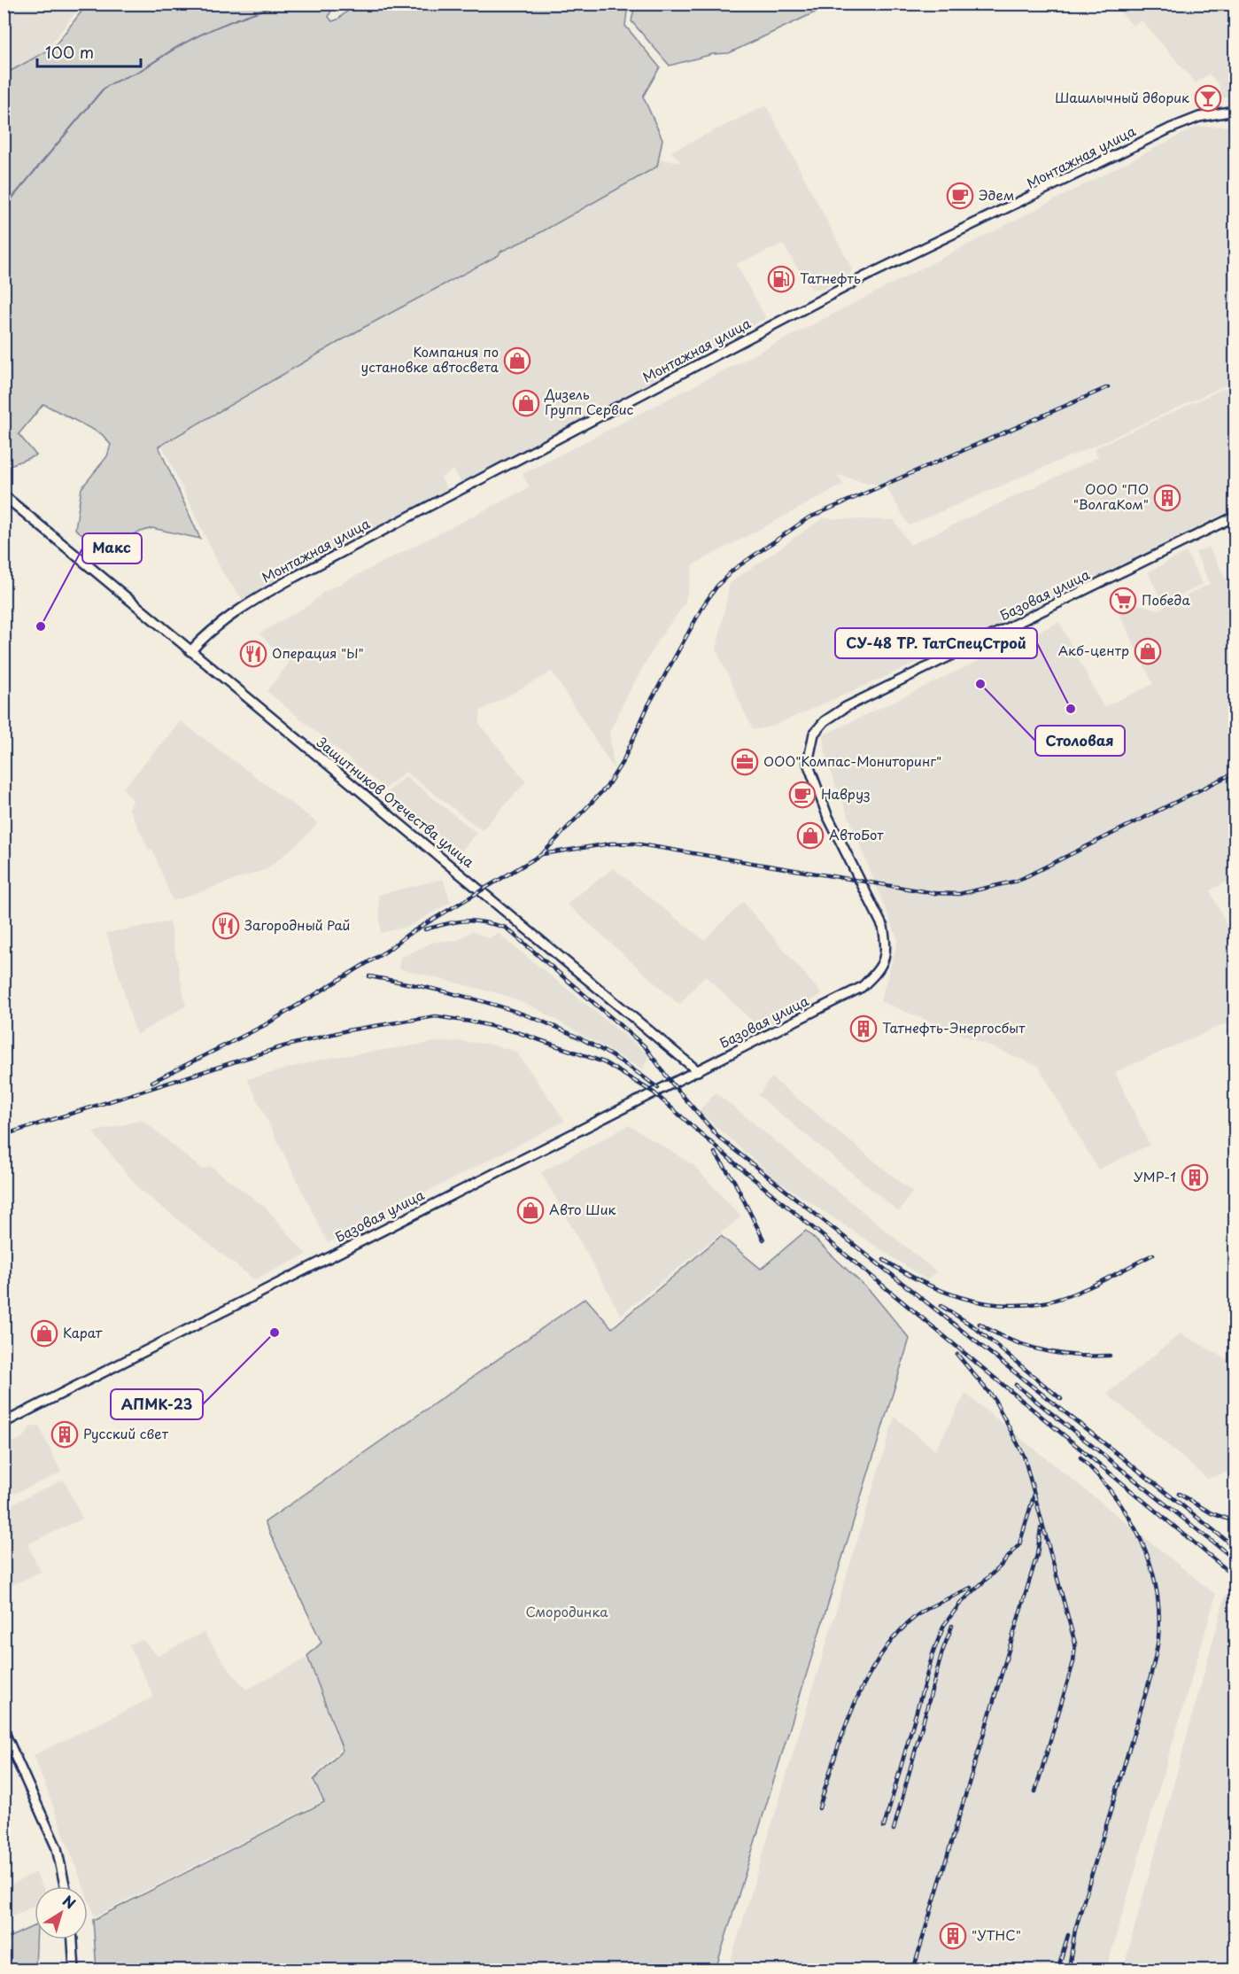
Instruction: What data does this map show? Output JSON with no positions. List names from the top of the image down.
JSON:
{
  "streets": {
    "street": ["Монтажная улица", "Базовая улица", "Защитников Отечества улица"]
  },
  "crossings": [
    ["Монтажная улица", "Защитников Отечества улица"],
    ["Базовая улица", "Защитников Отечества улица"]
  ],
  "parks": ["Смородинка"],
  "places": {
    "bar": ["Шашлычный дворик"],
    "cafe": ["Эдем", "Навруз"],
    "fuel station": ["Татнефть"],
    "shop": [
      "Компания по установке автосвета",
      "Дизель Групп Сервис",
      "Акб-центр",
      "АвтоБот",
      "Авто Шик",
      "Карат"
    ],
    "building": [
      "ООО \"ПО \"ВолгаКом\"",
      "Татнефть-Энергосбыт",
      "УМР-1",
      "Русский свет",
      "\"УТНС\""
    ],
    "supermarket": ["Победа"],
    "other": [
      "Макс",
      "Столовая",
      "СУ-48 ТР. ТатСпецСтрой",
      "АПМК-23"
    ],
    "restaurant": ["Операция \"Ы\"", "Загородный Рай"],
    "office": ["ООО\"Компас-Мониторинг\""]
  },
  "scale_bar": "100 m",
  "north": "top right"
}
